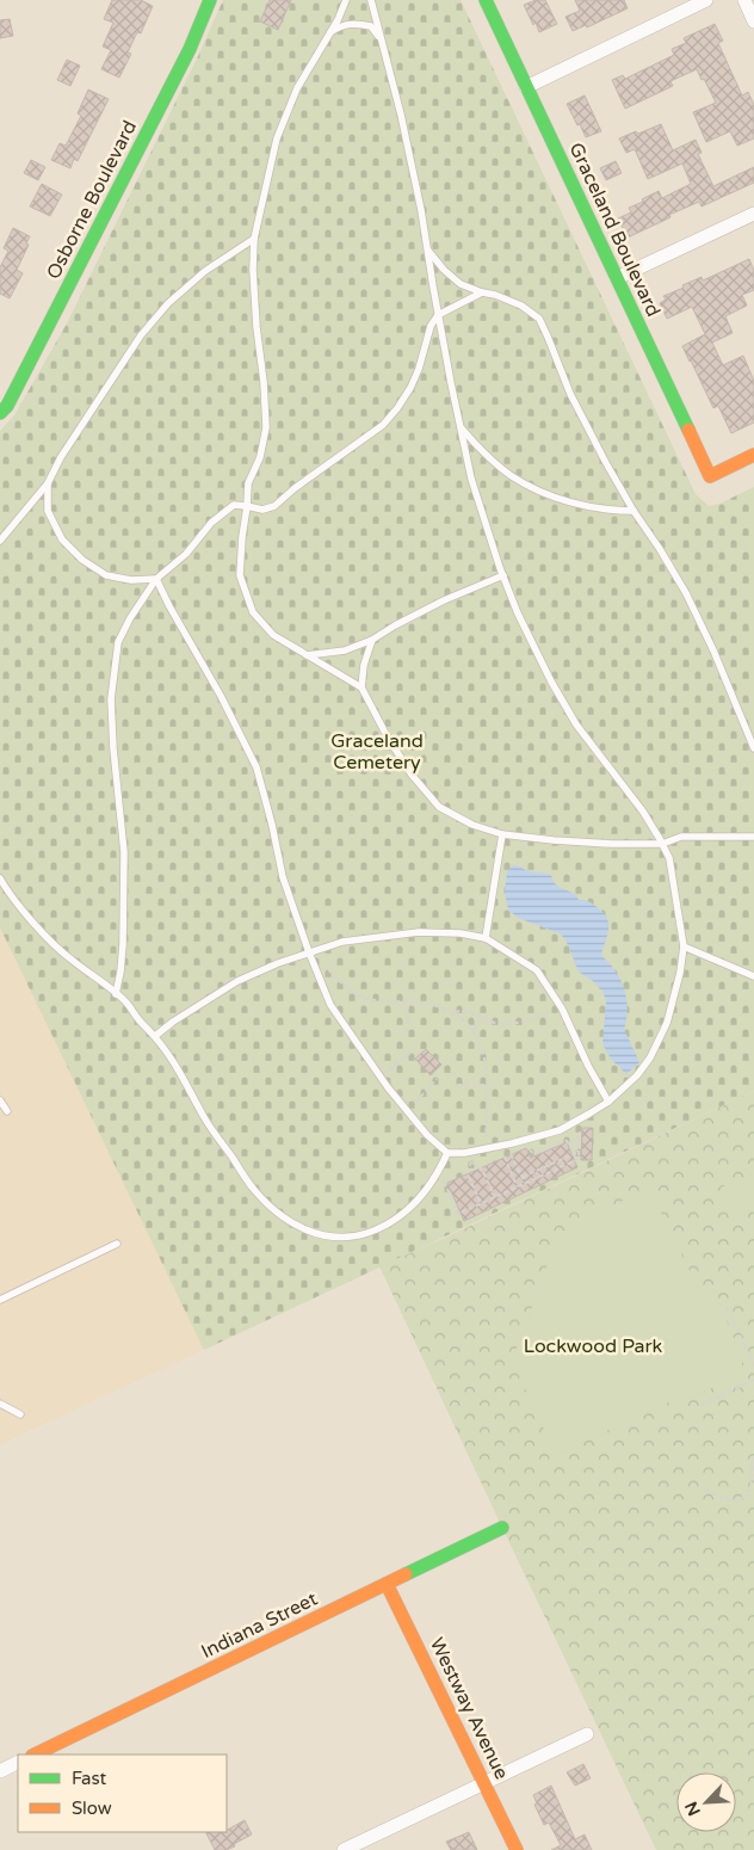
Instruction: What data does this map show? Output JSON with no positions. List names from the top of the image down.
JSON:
{
  "streets": {
    "street": [
      "Osborne Boulevard",
      "Graceland Boulevard",
      "Indiana Street",
      "Westway Avenue"
    ]
  },
  "crossings": [
    ["Indiana Street", "Westway Avenue"]
  ],
  "parks": ["Graceland Cemetery", "Lockwood Park"],
  "legend": ["Fast", "Slow"],
  "north": "bottom left"
}
